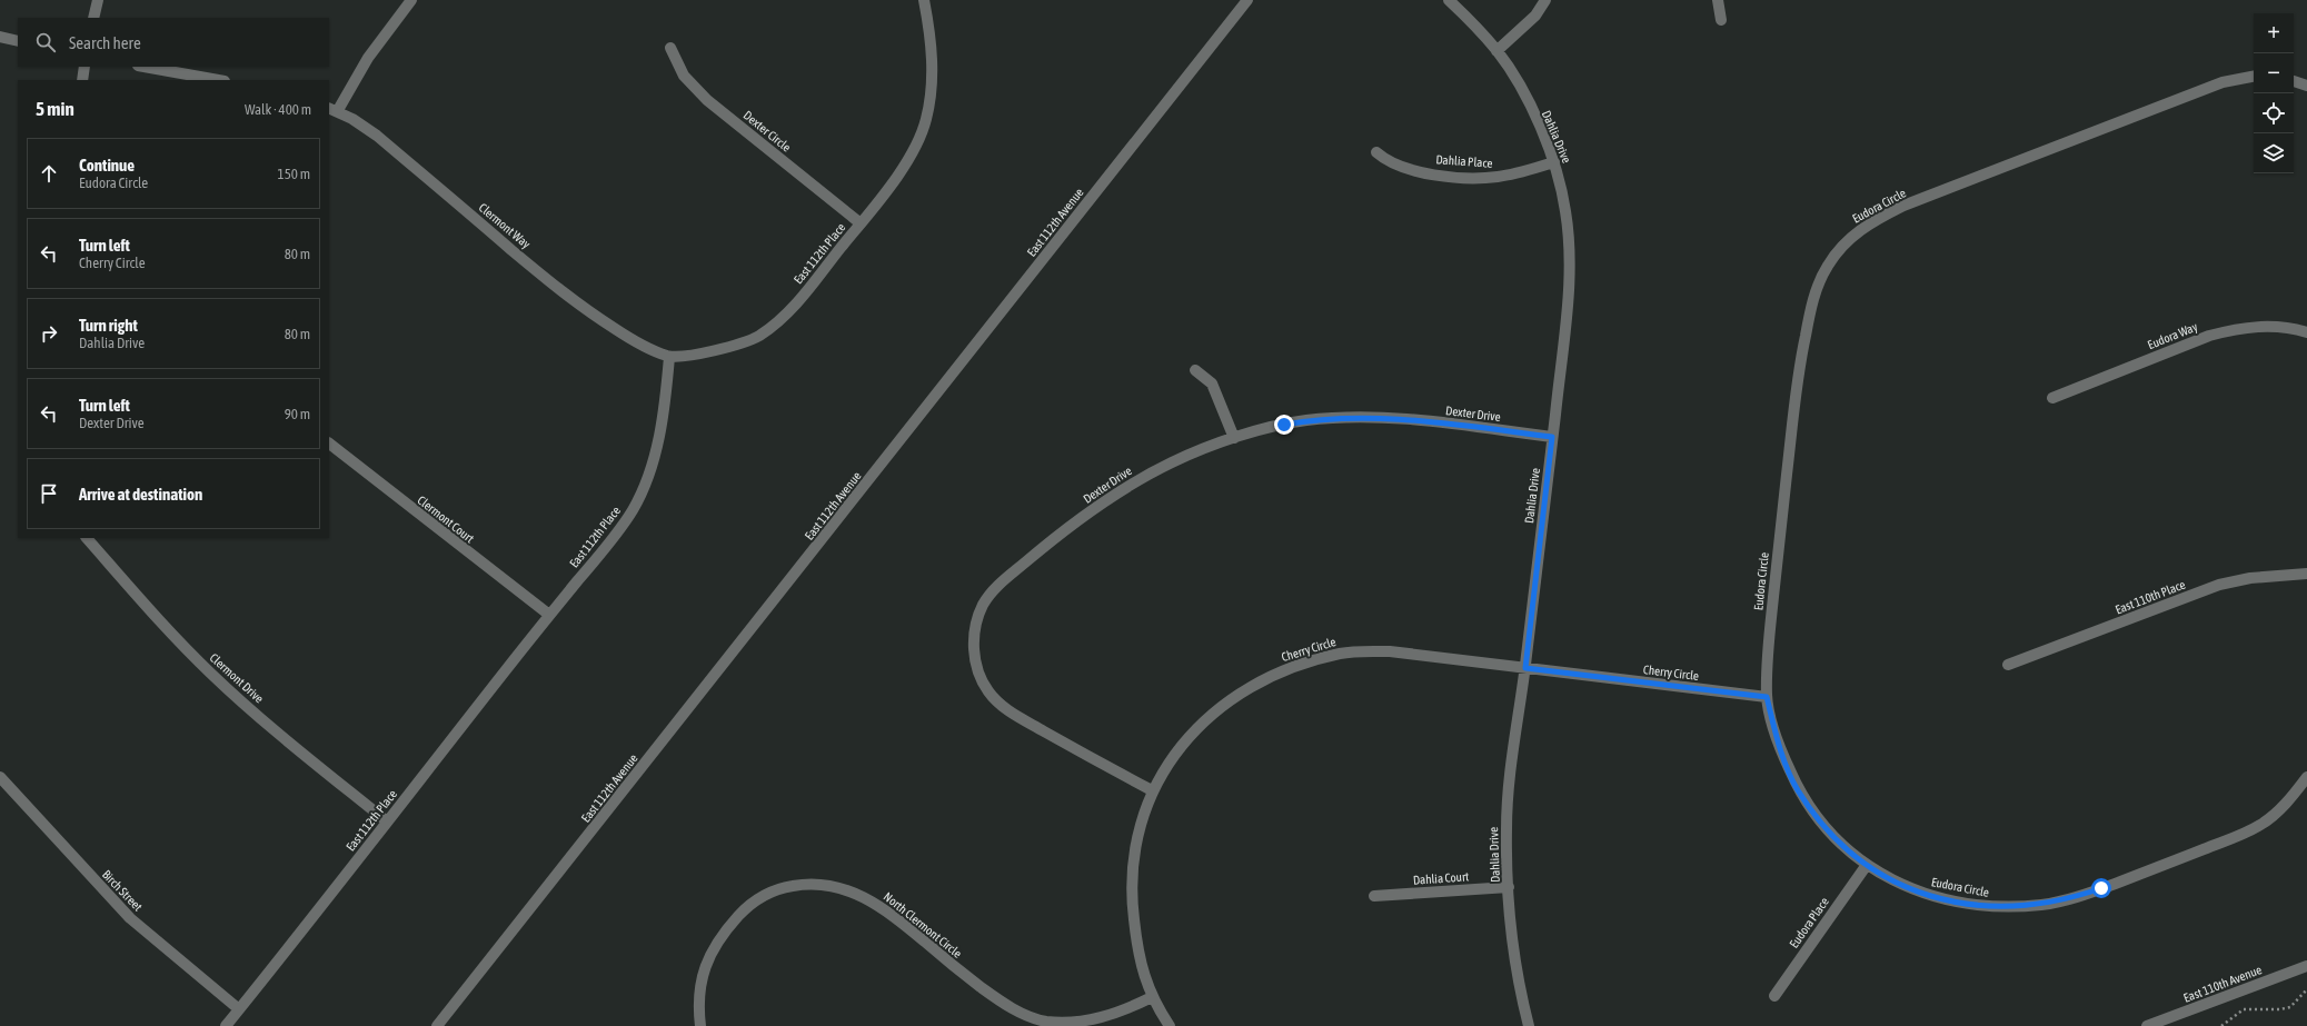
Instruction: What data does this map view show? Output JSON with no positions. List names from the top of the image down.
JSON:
{
  "streets": {
    "street": [
      "Dexter Circle",
      "Dahlia Drive",
      "Dahlia Place",
      "Eudora Circle",
      "East 112th Avenue",
      "Clermont Way",
      "East 112th Place",
      "Eudora Way",
      "Dexter Drive",
      "Clermont Court",
      "East 110th Place",
      "Cherry Circle",
      "Clermont Drive",
      "Dahlia Court",
      "Birch Street",
      "Eudora Place",
      "North Clermont Circle",
      "East 110th Avenue"
    ]
  },
  "crossings": [
    ["Dexter Circle", "East 112th Place"],
    ["Dahlia Drive", "Dahlia Place"],
    ["Dahlia Drive", "Dexter Drive"],
    ["Dahlia Drive", "Cherry Circle"],
    ["Dahlia Drive", "Dahlia Court"],
    ["Eudora Circle", "Cherry Circle"],
    ["Eudora Circle", "Eudora Place"],
    ["Clermont Way", "East 112th Place"],
    ["East 112th Place", "Clermont Court"],
    ["East 112th Place", "Clermont Drive"],
    ["East 112th Place", "Birch Street"],
    ["Dexter Drive", "Cherry Circle"],
    ["Cherry Circle", "North Clermont Circle"]
  ],
  "page": {
    "map_buttons": ["+", "−"],
    "search": "Search here",
    "heading": ["5 min", "Walk · 400 m"],
    "list": [
      ["Continue", "Eudora Circle", "150 m"],
      ["Turn left", "Cherry Circle", "80 m"],
      ["Turn right", "Dahlia Drive", "80 m"],
      ["Turn left", "Dexter Drive", "90 m"],
      "Arrive at destination"
    ]
  }
}
